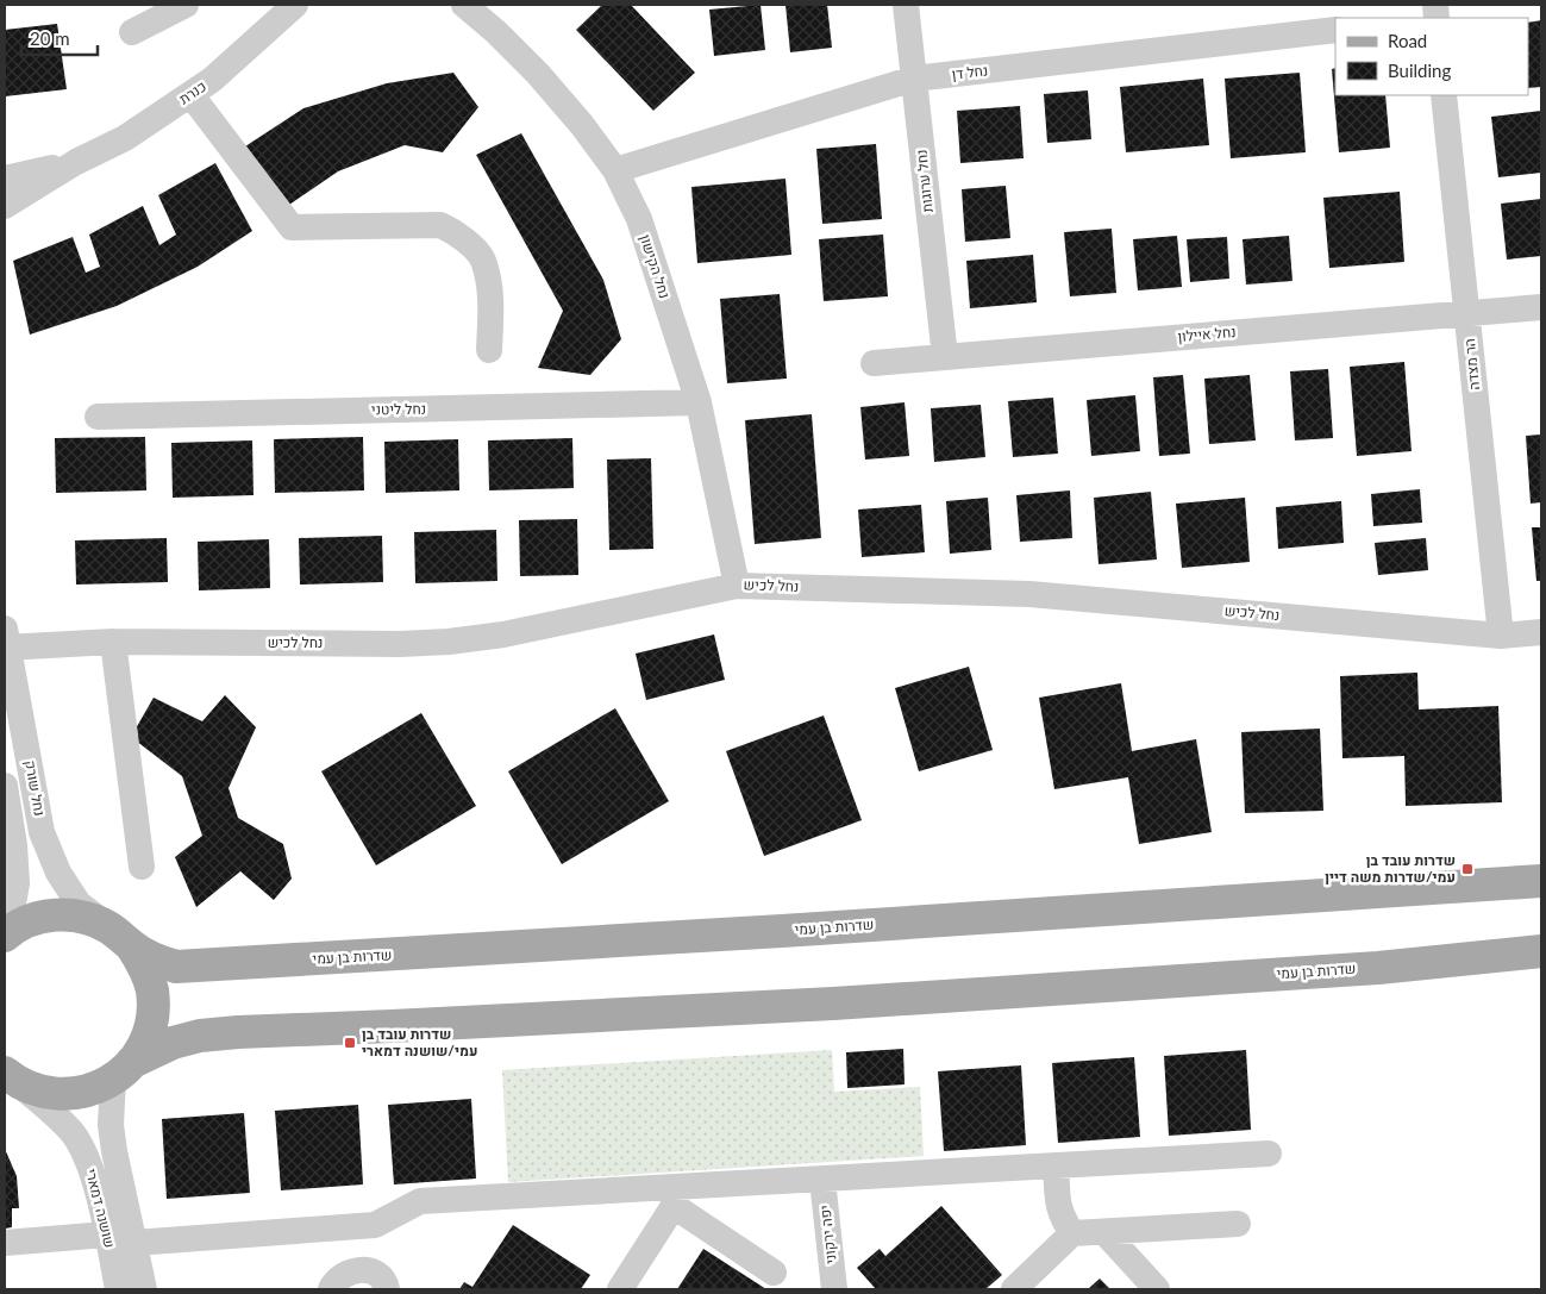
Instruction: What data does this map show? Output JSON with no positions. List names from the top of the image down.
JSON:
{
  "streets": {
    "main road": ["שדרות בן עמי"],
    "street": [
      "נחל דן",
      "כנרת",
      "נחל ערוגות",
      "נחל הקישון",
      "נחל איילון",
      "הר מצדה",
      "נחל ליטני",
      "נחל לכיש",
      "נחל שורק",
      "שושנה דמארי",
      "יפה ירקוני"
    ]
  },
  "crossings": [
    ["נחל דן", "נחל ערוגות"],
    ["נחל דן", "נחל הקישון"],
    ["נחל ערוגות", "נחל איילון"],
    ["נחל הקישון", "נחל ליטני"],
    ["נחל הקישון", "נחל לכיש"],
    ["נחל איילון", "הר מצדה"],
    ["הר מצדה", "נחל לכיש"],
    ["נחל לכיש", "נחל שורק"],
    ["נחל שורק", "שדרות בן עמי"],
    ["שדרות בן עמי", "שושנה דמארי"]
  ],
  "places": {
    "transit": ["שדרות עובד בן עמי/שדרות משה דיין", "שדרות עובד בן עמי/שושנה דמארי"]
  },
  "legend": ["Road", "Building"],
  "scale_bar": "20 m"
}
